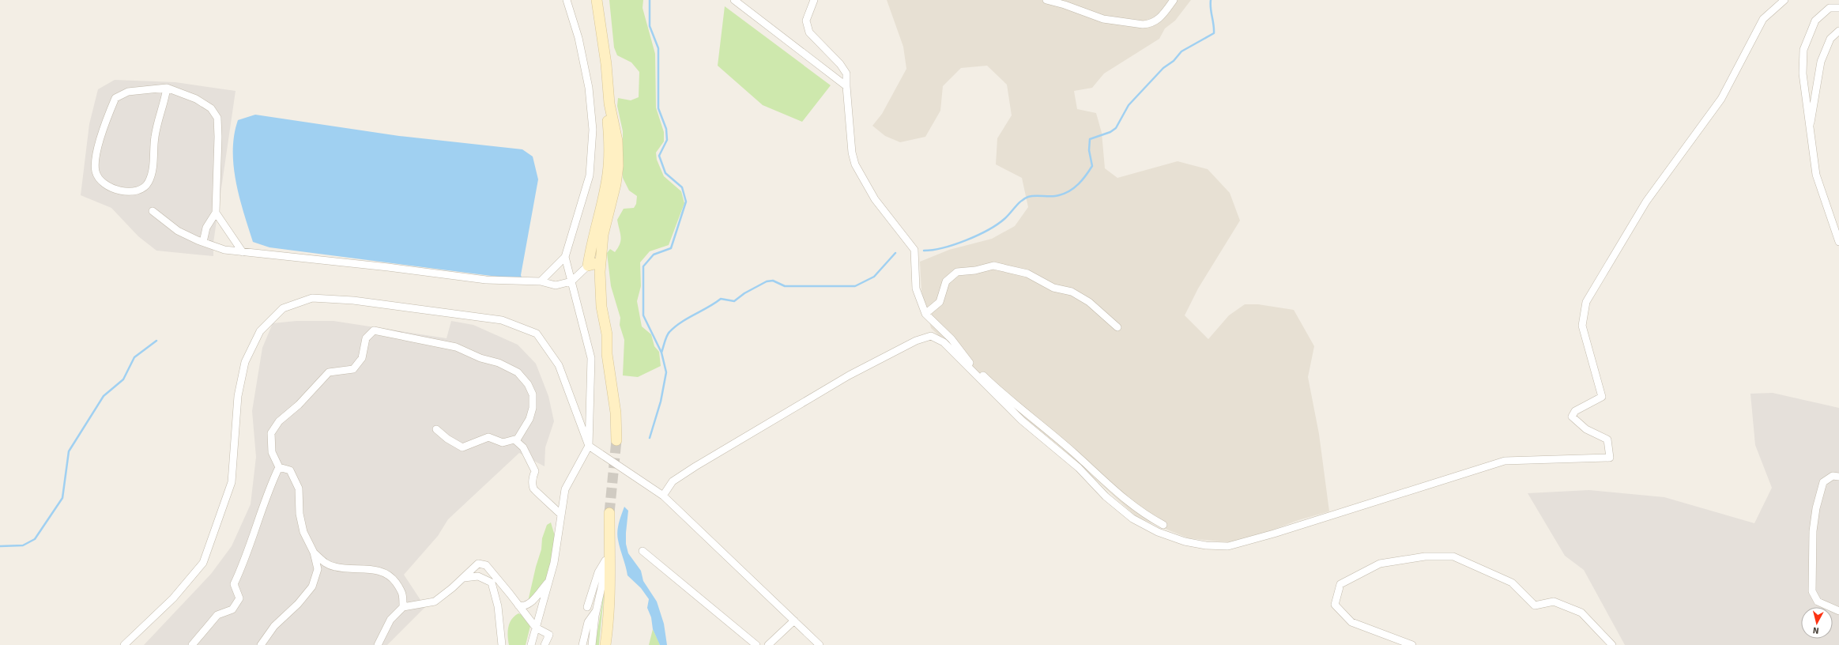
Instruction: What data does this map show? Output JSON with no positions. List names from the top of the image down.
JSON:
{
  "north": "bottom"
}
